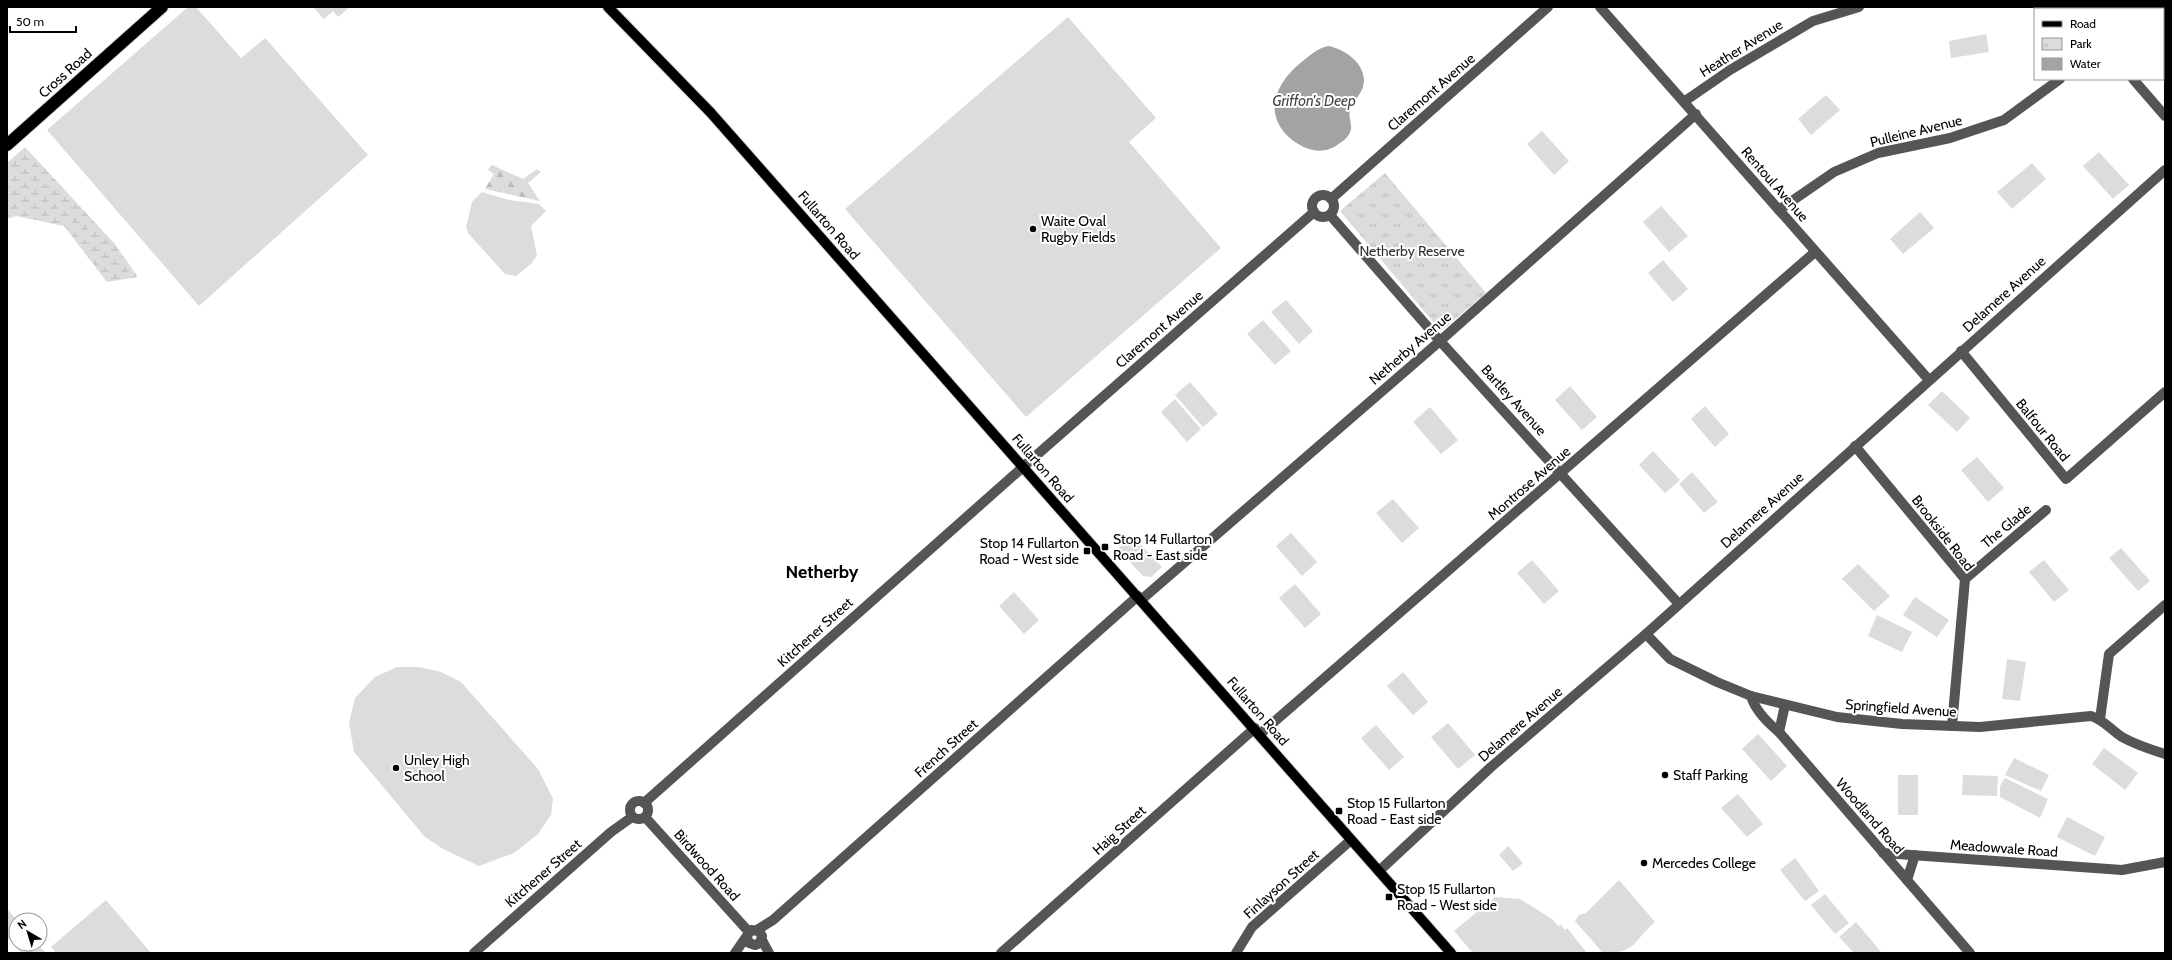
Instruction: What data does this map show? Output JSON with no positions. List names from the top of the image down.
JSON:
{
  "streets": {
    "highway": ["Cross Road"],
    "main road": ["Fullarton Road"],
    "street": [
      "Heather Avenue",
      "Claremont Avenue",
      "Pulleine Avenue",
      "Rentoul Avenue",
      "Delamere Avenue",
      "Netherby Avenue",
      "Bartley Avenue",
      "Balfour Road",
      "Montrose Avenue",
      "The Glade",
      "Brookside Road",
      "Kitchener Street",
      "Springfield Avenue",
      "French Street",
      "Woodland Road",
      "Haig Street",
      "Meadowvale Road",
      "Birdwood Road",
      "Finlayson Street"
    ]
  },
  "crossings": [
    ["Heather Avenue", "Rentoul Avenue"],
    ["Claremont Avenue", "Fullarton Road"],
    ["Claremont Avenue", "Bartley Avenue"],
    ["Claremont Avenue", "Kitchener Street"],
    ["Pulleine Avenue", "Rentoul Avenue"],
    ["Rentoul Avenue", "Delamere Avenue"],
    ["Rentoul Avenue", "Netherby Avenue"],
    ["Rentoul Avenue", "Montrose Avenue"],
    ["Fullarton Road", "Delamere Avenue"],
    ["Fullarton Road", "Netherby Avenue"],
    ["Fullarton Road", "Montrose Avenue"],
    ["Fullarton Road", "Kitchener Street"],
    ["Fullarton Road", "French Street"],
    ["Fullarton Road", "Haig Street"],
    ["Fullarton Road", "Finlayson Street"],
    ["Delamere Avenue", "Bartley Avenue"],
    ["Delamere Avenue", "Balfour Road"],
    ["Delamere Avenue", "Brookside Road"],
    ["Delamere Avenue", "Springfield Avenue"],
    ["Netherby Avenue", "Bartley Avenue"],
    ["Netherby Avenue", "French Street"],
    ["Bartley Avenue", "Montrose Avenue"],
    ["Montrose Avenue", "Haig Street"],
    ["The Glade", "Brookside Road"],
    ["Brookside Road", "Springfield Avenue"],
    ["Kitchener Street", "Birdwood Road"],
    ["Springfield Avenue", "Woodland Road"],
    ["French Street", "Birdwood Road"],
    ["Woodland Road", "Meadowvale Road"]
  ],
  "districts": ["Netherby"],
  "water": ["Griffon's Deep"],
  "parks": ["Netherby Reserve"],
  "places": {
    "other": [
      "Waite Oval Rugby Fields",
      "Unley High School",
      "Staff Parking",
      "Mercedes College"
    ],
    "transit": [
      "Stop 14 Fullarton Road - East side",
      "Stop 14 Fullarton Road - West side",
      "Stop 15 Fullarton Road - East side",
      "Stop 15 Fullarton Road - West side"
    ]
  },
  "legend": ["Road", "Park", "Water"],
  "scale_bar": "50 m",
  "north": "top left"
}
